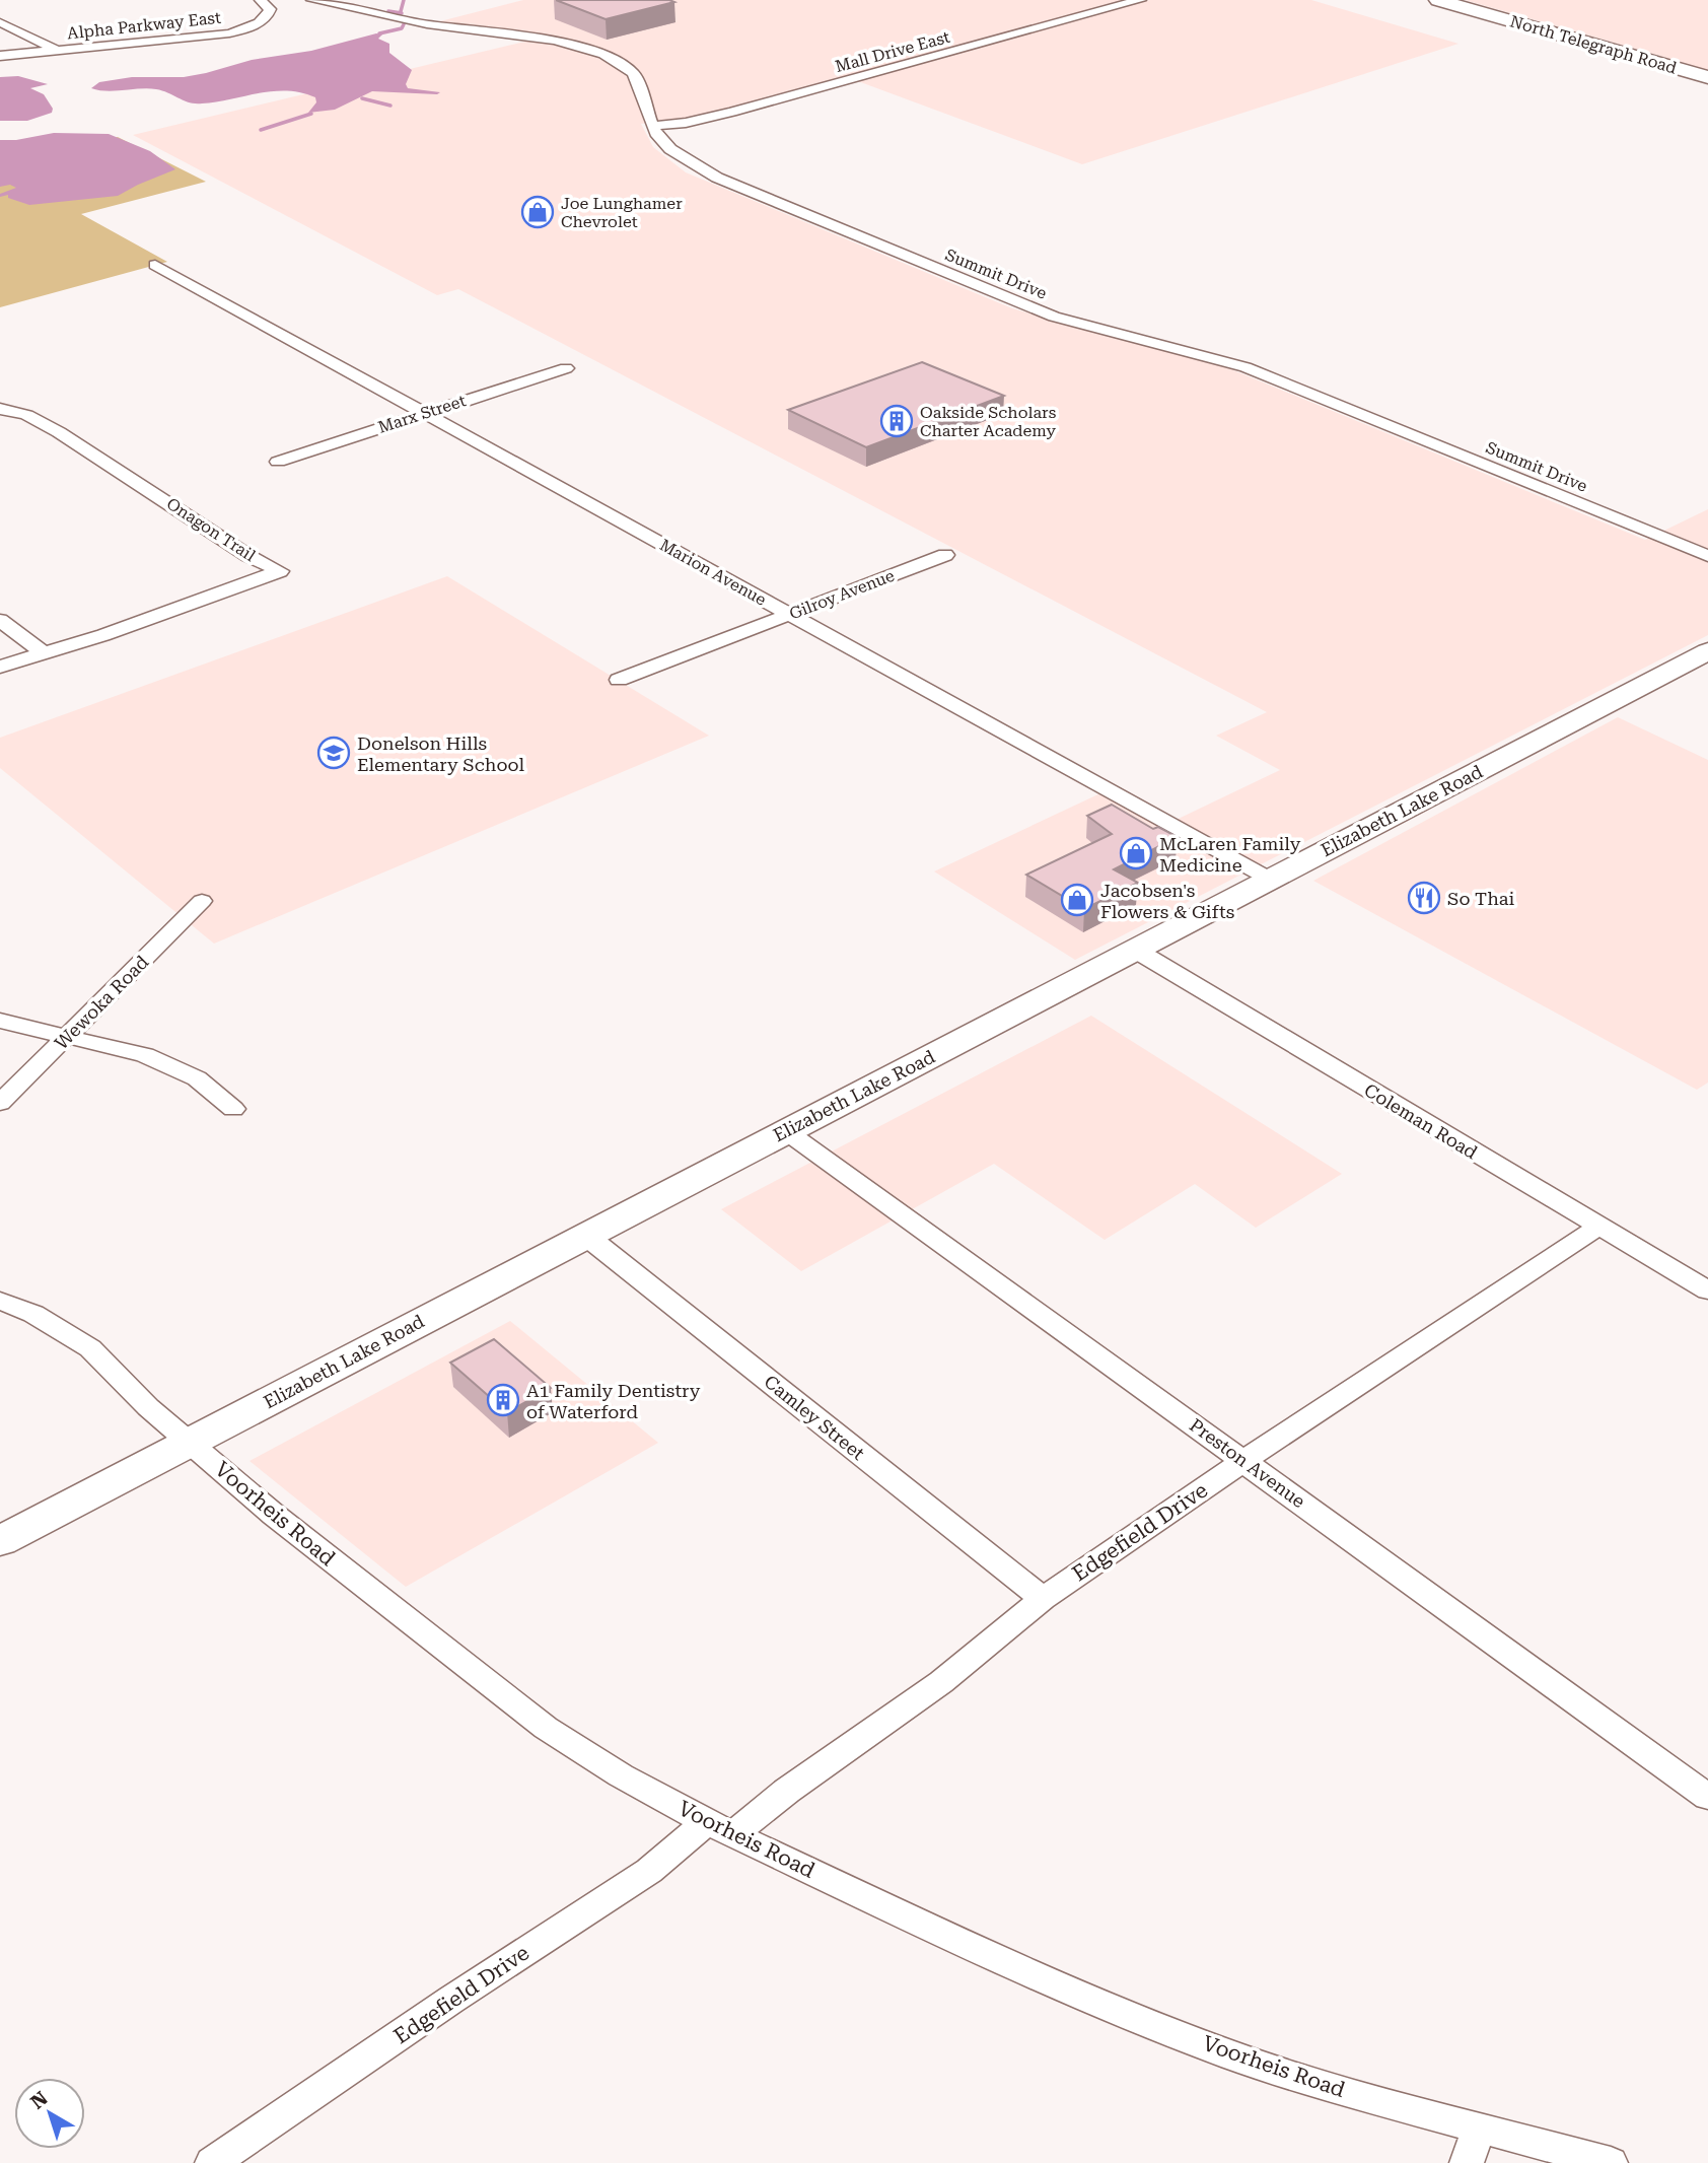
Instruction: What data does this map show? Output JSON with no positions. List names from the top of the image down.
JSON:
{
  "streets": {
    "main road": ["North Telegraph Road", "Elizabeth Lake Road"],
    "street": [
      "Alpha Parkway East",
      "Mall Drive East",
      "Summit Drive",
      "Marx Street",
      "Onagon Trail",
      "Marion Avenue",
      "Gilroy Avenue",
      "Wewoka Road",
      "Coleman Road",
      "Camley Street",
      "Preston Avenue",
      "Voorheis Road",
      "Edgefield Drive"
    ]
  },
  "crossings": [
    ["Mall Drive East", "Summit Drive"],
    ["Marx Street", "Marion Avenue"],
    ["Marion Avenue", "Gilroy Avenue"],
    ["Marion Avenue", "Elizabeth Lake Road"],
    ["Elizabeth Lake Road", "Coleman Road"],
    ["Elizabeth Lake Road", "Camley Street"],
    ["Elizabeth Lake Road", "Preston Avenue"],
    ["Elizabeth Lake Road", "Voorheis Road"],
    ["Coleman Road", "Edgefield Drive"],
    ["Camley Street", "Edgefield Drive"],
    ["Preston Avenue", "Edgefield Drive"],
    ["Voorheis Road", "Edgefield Drive"]
  ],
  "places": {
    "shop": ["Joe Lunghamer Chevrolet", "McLaren Family Medicine", "Jacobsen's Flowers & Gifts"],
    "building": ["Oakside Scholars Charter Academy", "A1 Family Dentistry of Waterford"],
    "school or university": ["Donelson Hills Elementary School"],
    "restaurant": ["So Thai"]
  },
  "north": "top left"
}
